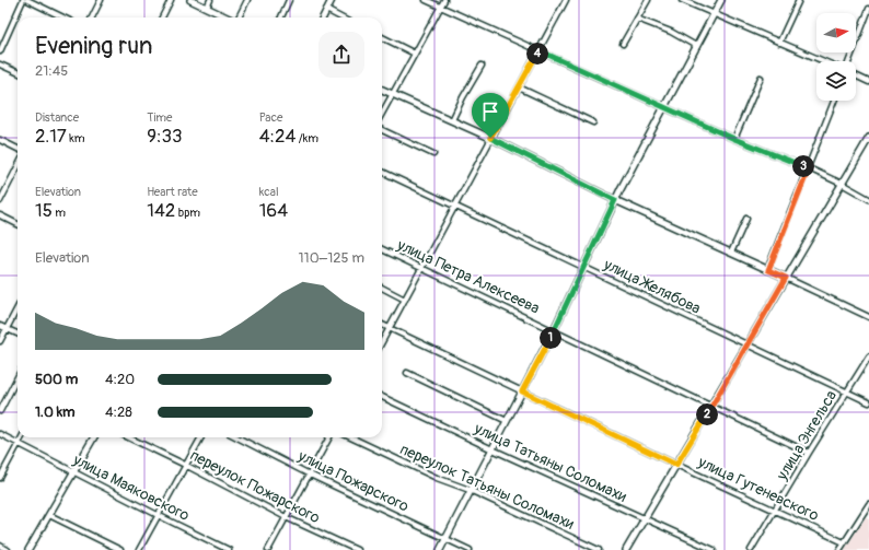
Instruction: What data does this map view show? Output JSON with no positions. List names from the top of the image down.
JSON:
{
  "streets": {
    "street": [
      "улица Петра Алексеева",
      "улица Желябова",
      "улица Энгельса",
      "улица Татьяны Соломахи",
      "улица Пожарского",
      "переулок Пожарского",
      "переулок Татьяны Соломахи",
      "улица Маяковского",
      "улица Гутеневского"
    ]
  },
  "crossings": [
    ["улица Петра Алексеева", "улица Энгельса"],
    ["улица Желябова", "улица Энгельса"],
    ["улица Энгельса", "улица Гутеневского"]
  ],
  "north": "right",
  "page": {
    "heading": ["Evening run", "21:45"],
    "pins": [
      "4",
      "3",
      "1",
      "2"
    ],
    "stats": [
      ["Distance", "2.17 km"],
      ["Time", "9:33"],
      ["Pace", "4:24 /km"],
      ["Elevation", "15 m"],
      ["Heart rate", "142 bpm"],
      ["kcal", "164"]
    ],
    "chart": ["Elevation", "110–125 m"],
    "list": [
      {
        "name": "500 m",
        "note": "4:20"
      },
      {
        "name": "1.0 km",
        "note": "4:28"
      }
    ]
  }
}
